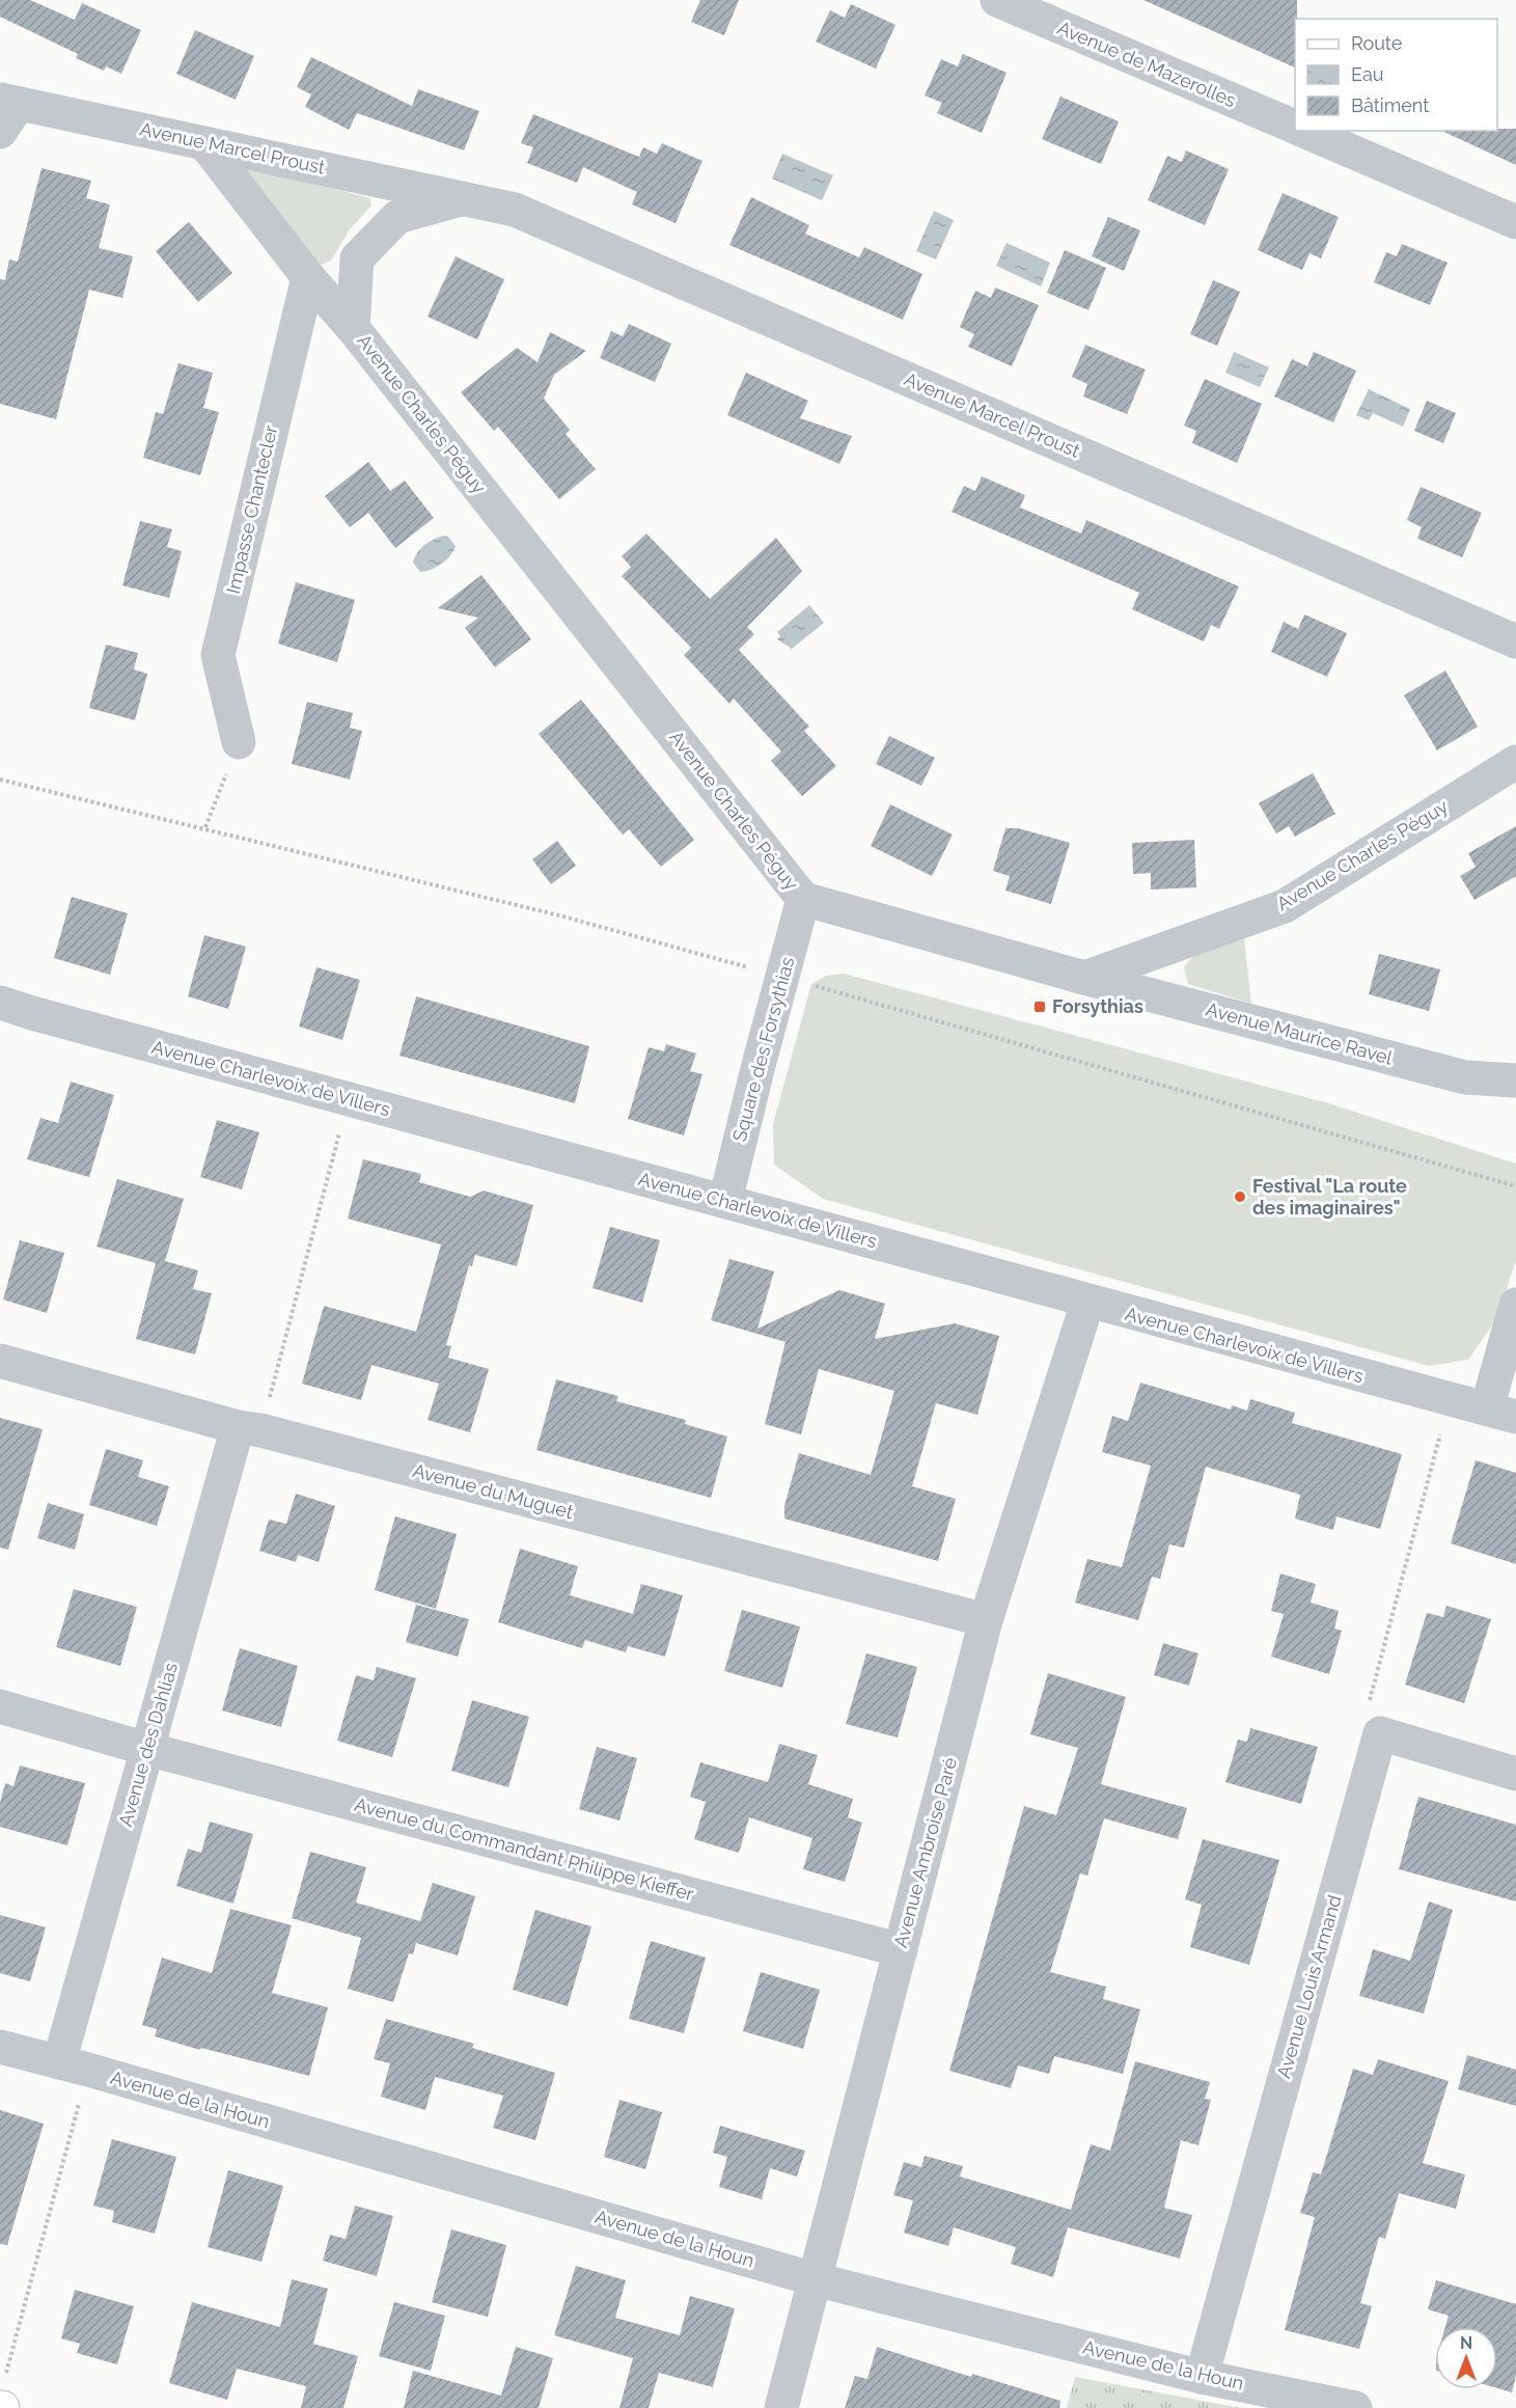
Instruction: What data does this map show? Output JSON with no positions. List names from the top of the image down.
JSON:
{
  "streets": {
    "street": [
      "Avenue de Mazerolles",
      "Avenue Marcel Proust",
      "Avenue Charles Péguy",
      "Impasse Chantecler",
      "Avenue Maurice Ravel",
      "Square des Forsythias",
      "Avenue Charlevoix de Villers",
      "Avenue du Muguet",
      "Avenue des Dahlias",
      "Avenue du Commandant Philippe Kieffer",
      "Avenue Ambroise Paré",
      "Avenue Louis Armand",
      "Avenue de la Houn"
    ]
  },
  "crossings": [
    ["Avenue Marcel Proust", "Avenue Charles Péguy"],
    ["Avenue Charles Péguy", "Impasse Chantecler"],
    ["Avenue Charles Péguy", "Avenue Maurice Ravel"],
    ["Avenue Charles Péguy", "Square des Forsythias"],
    ["Square des Forsythias", "Avenue Charlevoix de Villers"],
    ["Avenue Charlevoix de Villers", "Avenue Ambroise Paré"],
    ["Avenue du Muguet", "Avenue des Dahlias"],
    ["Avenue du Muguet", "Avenue Ambroise Paré"],
    ["Avenue des Dahlias", "Avenue du Commandant Philippe Kieffer"],
    ["Avenue des Dahlias", "Avenue de la Houn"],
    ["Avenue du Commandant Philippe Kieffer", "Avenue Ambroise Paré"],
    ["Avenue Ambroise Paré", "Avenue de la Houn"],
    ["Avenue Louis Armand", "Avenue de la Houn"]
  ],
  "places": {
    "transit": ["Forsythias"],
    "other": ["Festival \"La route des imaginaires\""]
  },
  "legend": ["Route", "Eau", "Bâtiment"],
  "north": "top"
}
